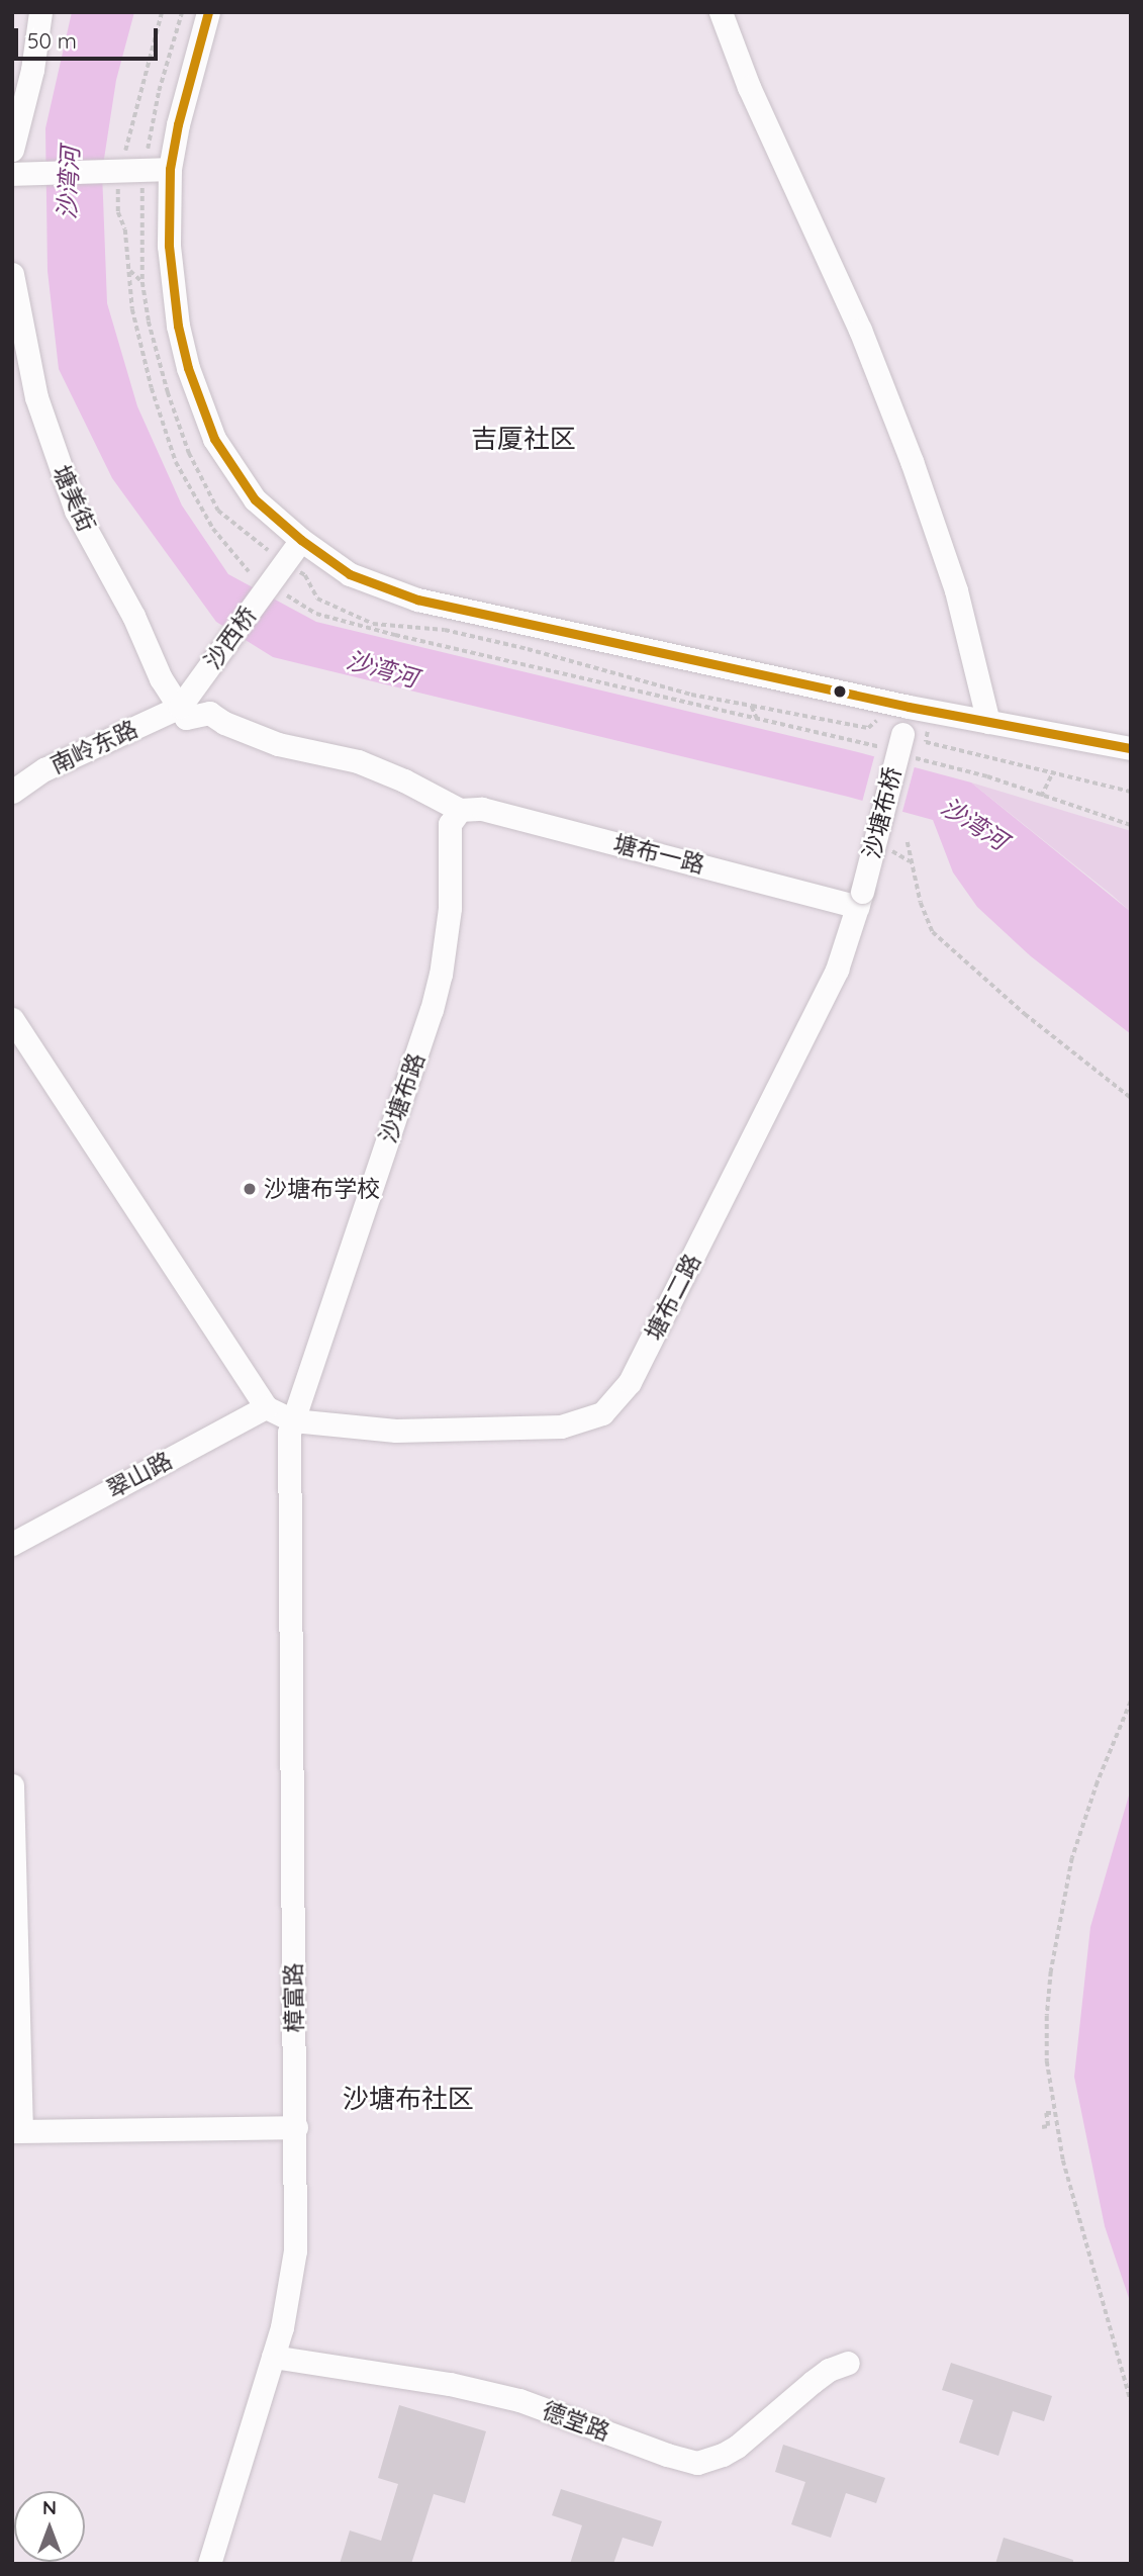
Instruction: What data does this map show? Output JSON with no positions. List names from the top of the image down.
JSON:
{
  "streets": {
    "street": [
      "塘美街",
      "沙西桥",
      "南岭东路",
      "沙塘布桥",
      "塘布一路",
      "沙塘布路",
      "塘布二路",
      "翠山路",
      "樟富路",
      "德堂路"
    ]
  },
  "crossings": [
    ["塘美街", "沙西桥"],
    ["塘美街", "南岭东路"],
    ["沙西桥", "南岭东路"],
    ["沙塘布桥", "塘布一路"],
    ["沙塘布桥", "塘布二路"],
    ["塘布一路", "沙塘布路"],
    ["塘布一路", "塘布二路"],
    ["沙塘布路", "塘布二路"],
    ["沙塘布路", "樟富路"],
    ["塘布二路", "樟富路"],
    ["樟富路", "德堂路"]
  ],
  "districts": ["吉厦社区", "沙塘布社区"],
  "water": ["沙湾河"],
  "places": ["沙塘布学校"],
  "scale_bar": "50 m",
  "north": "top"
}
